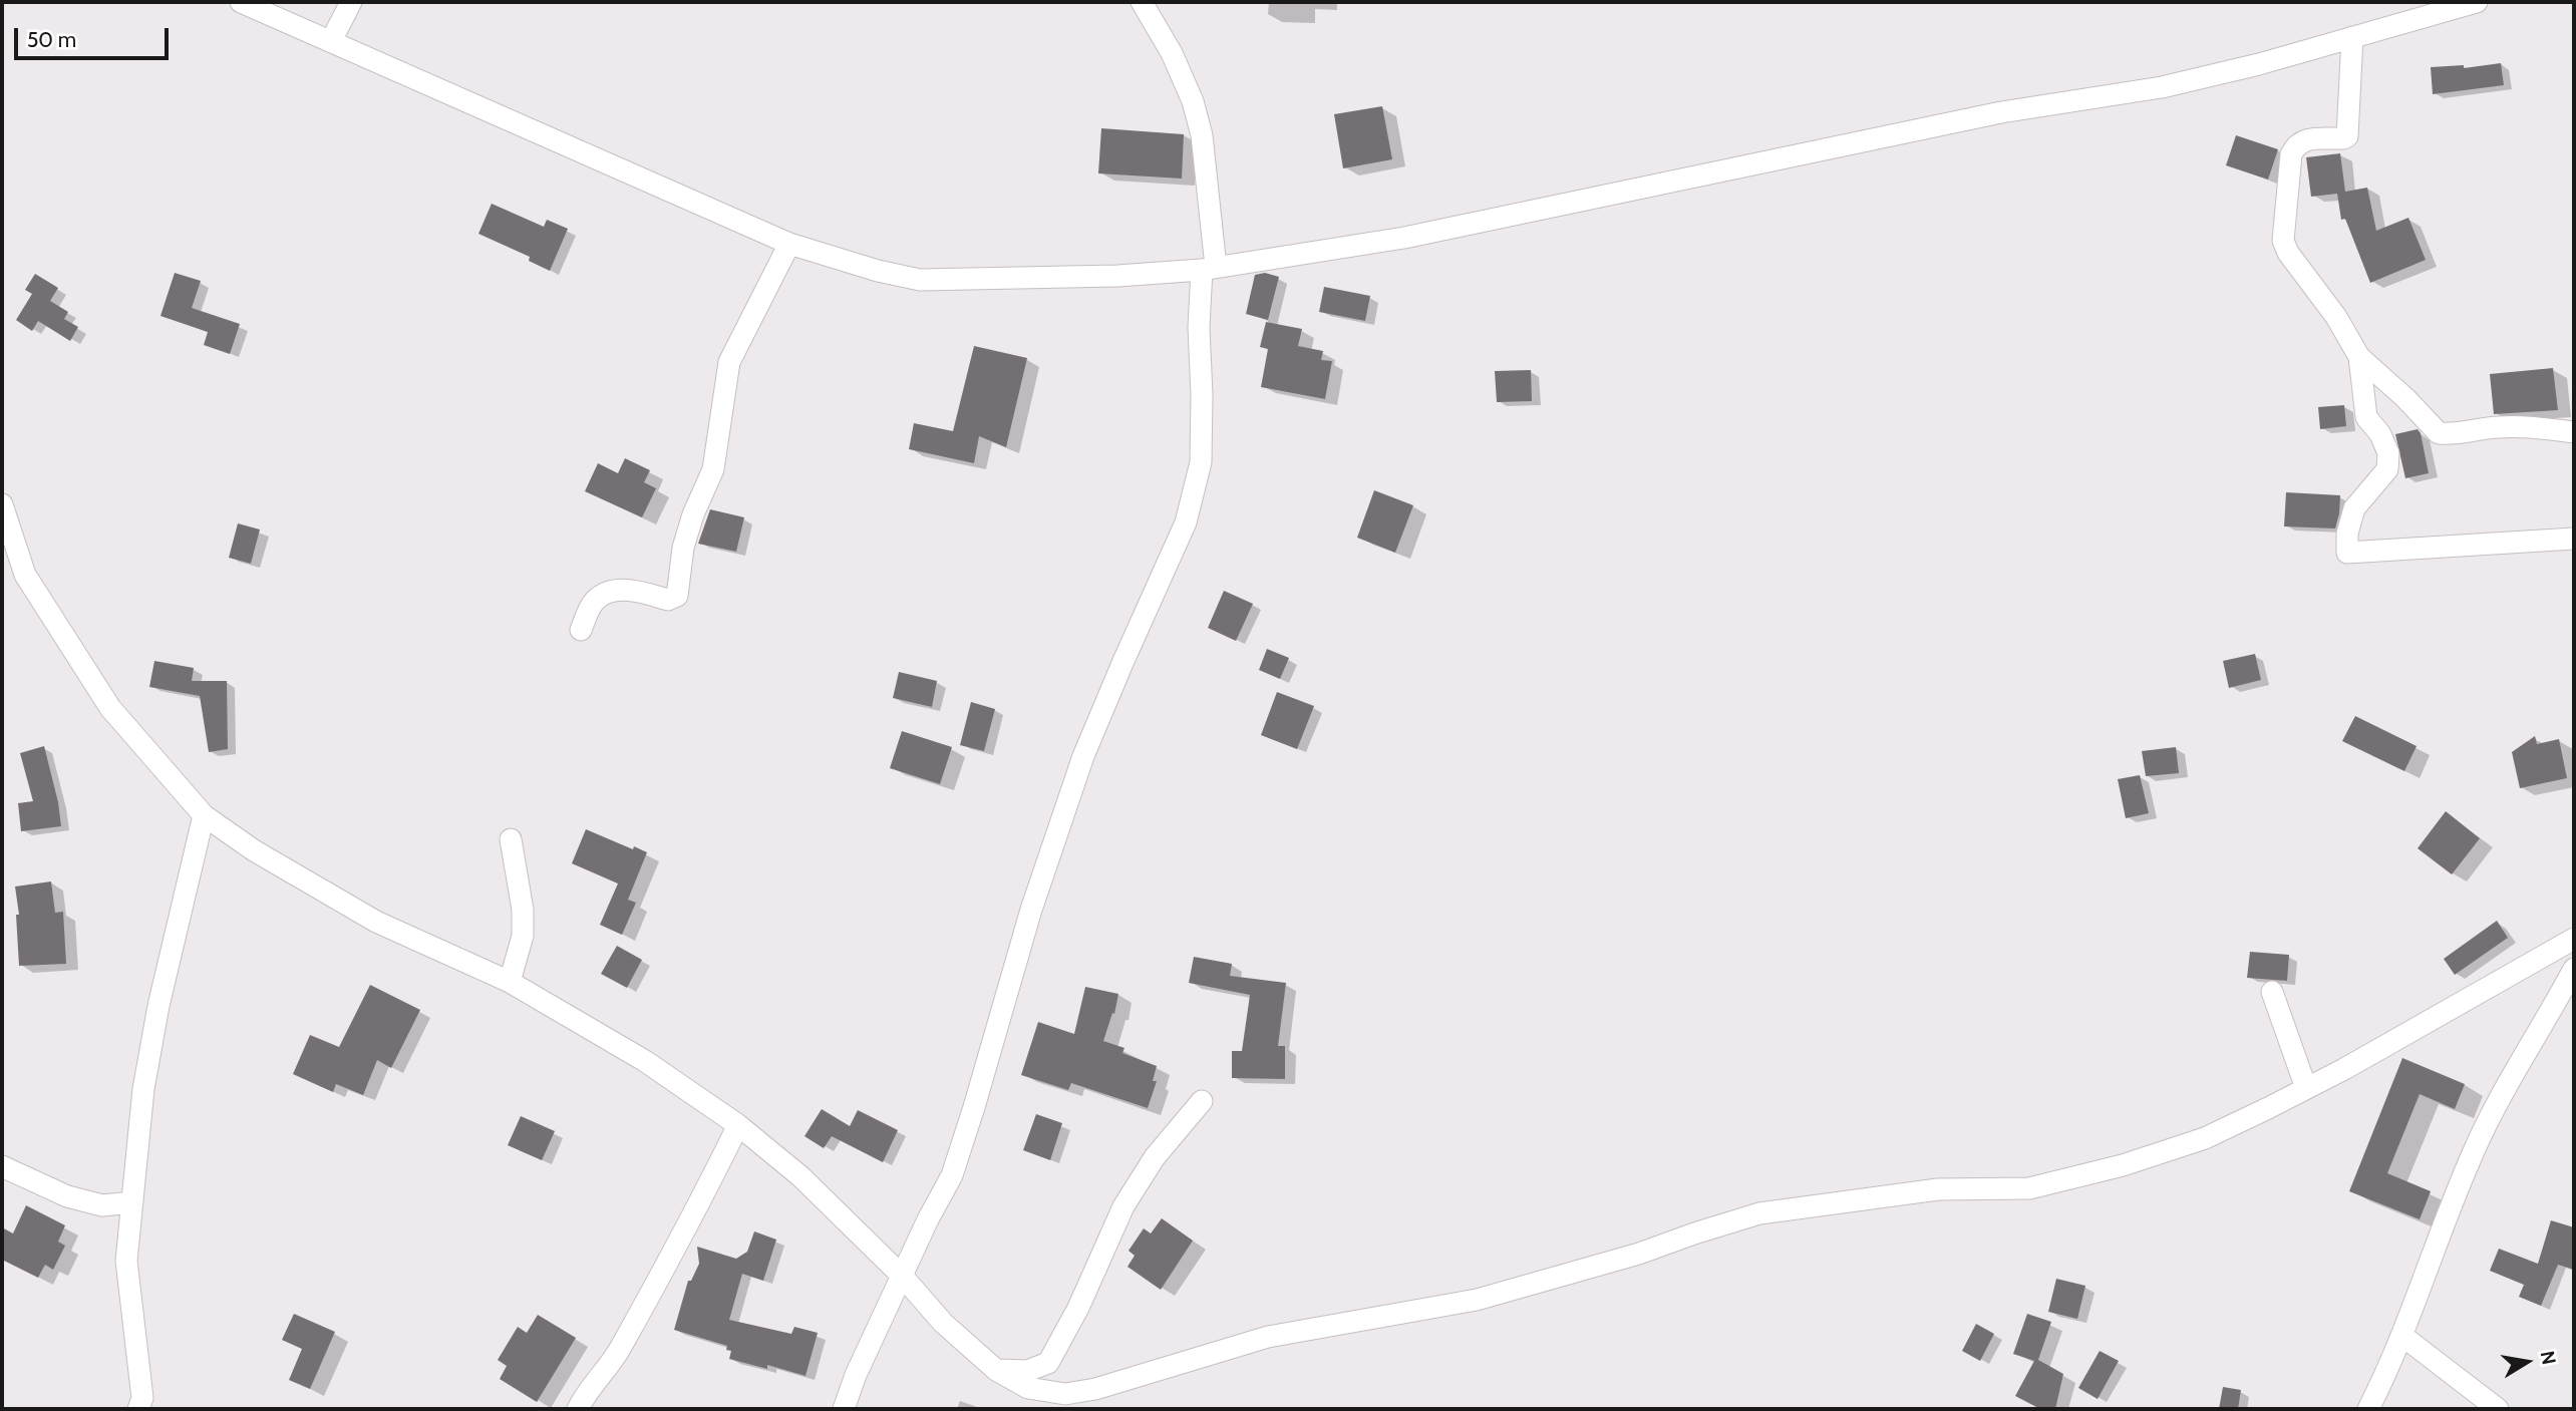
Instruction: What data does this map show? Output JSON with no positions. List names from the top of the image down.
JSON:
{
  "scale_bar": "50 m",
  "north": "right"
}
